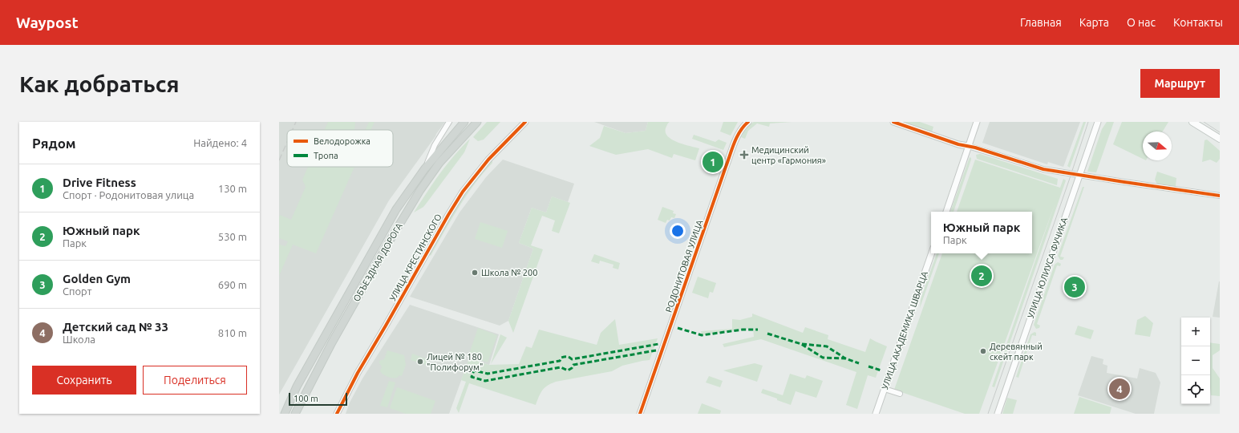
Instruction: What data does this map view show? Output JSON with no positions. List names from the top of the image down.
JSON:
{
  "streets": {
    "main road": ["ОБЪЕЗДНАЯ ДОРОГА"],
    "street": [
      "УЛИЦА КРЕСТИНСКОГО",
      "РОДОНИТОВАЯ УЛИЦА",
      "УЛИЦА ЮЛИУСА ФУЧИКА",
      "УЛИЦА АКАДЕМИКА ШВАРЦА"
    ]
  },
  "places": {
    "health": ["Медицинский центр «Гармония»"],
    "other": ["Школа № 200", "Деревянный скейт парк", "Лицей № 180 \"Полифорум\""]
  },
  "legend": ["Велодорожка", "Тропа"],
  "scale_bar": "100 m",
  "north": "right",
  "page": {
    "header": "Waypost",
    "nav": [
      "Главная",
      "Карта",
      "О нас",
      "Контакты"
    ],
    "buttons": [
      "Маршрут",
      ["Сохранить", "Поделиться"]
    ],
    "title": "Как добраться",
    "heading": ["Рядом", "Найдено: 4"],
    "pins": [
      "1",
      "2",
      "3",
      "4"
    ],
    "list": [
      {
        "mark": "1",
        "name": "Drive Fitness",
        "note": "Спорт · Родонитовая улица",
        "value": "130 m"
      },
      {
        "mark": "2",
        "name": "Южный парк",
        "note": "Парк",
        "value": "530 m"
      },
      {
        "mark": "3",
        "name": "Golden Gym",
        "note": "Спорт",
        "value": "690 m"
      },
      {
        "mark": "4",
        "name": "Детский сад № 33",
        "note": "Школа",
        "value": "810 m"
      }
    ],
    "popup": ["Южный парк", "Парк"],
    "map_buttons": ["+", "−"],
    "scale": "100 m"
  }
}
